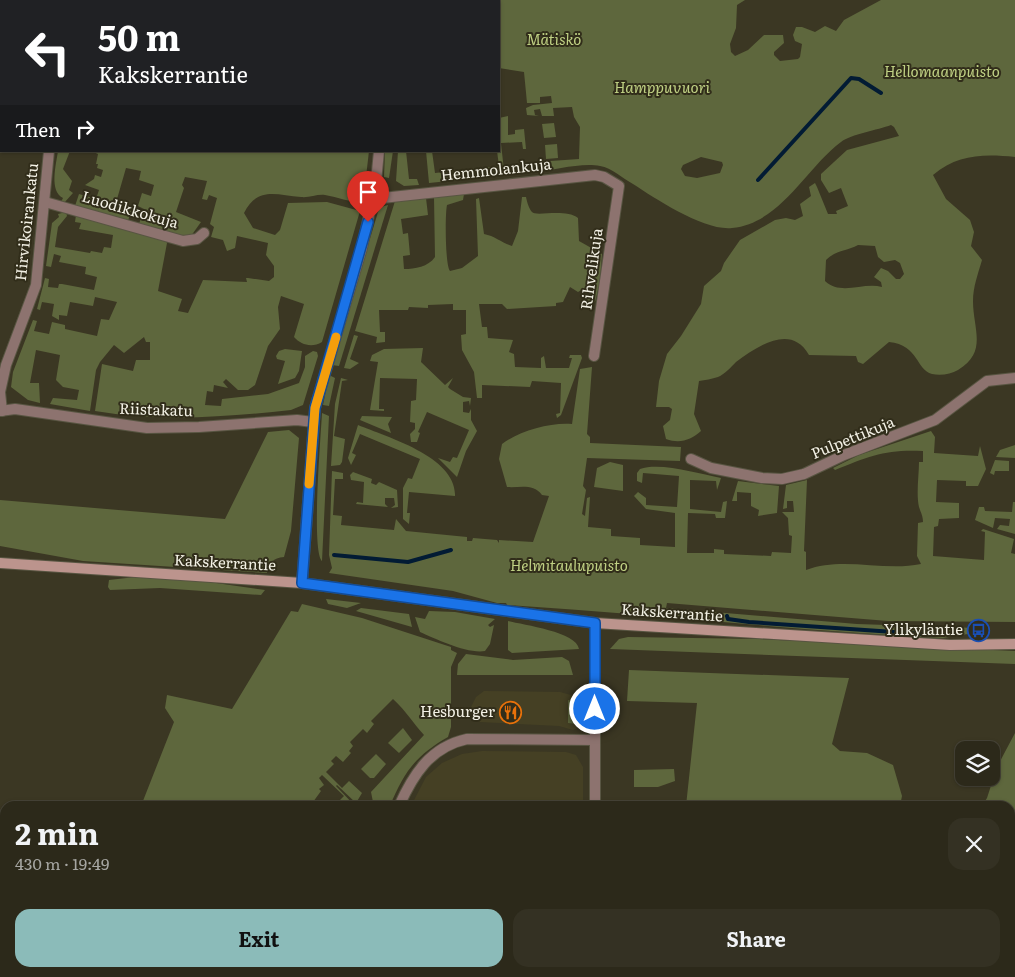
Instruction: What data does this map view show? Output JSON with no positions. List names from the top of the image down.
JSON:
{
  "streets": {
    "main road": ["Kakskerrantie"],
    "street": [
      "Hemmolankuja",
      "Luodikkokuja",
      "Hirvikoirankatu",
      "Rihvelikuja",
      "Riistakatu",
      "Pulpettikuja"
    ]
  },
  "crossings": [
    ["Hemmolankuja", "Rihvelikuja"],
    ["Luodikkokuja", "Hirvikoirankatu"],
    ["Hirvikoirankatu", "Riistakatu"]
  ],
  "parks": [
    "Mätiskö",
    "Hellomaanpuisto",
    "Hamppuvuori",
    "Helmitaulupuisto"
  ],
  "places": {
    "bus stop": ["Ylikyläntie"],
    "restaurant": ["Hesburger"]
  },
  "page": {
    "turn": ["50 m", "Kakskerrantie"],
    "then": "Then",
    "heading": ["2 min", "430 m · 19:49"],
    "buttons": ["Exit", "Share"]
  }
}
